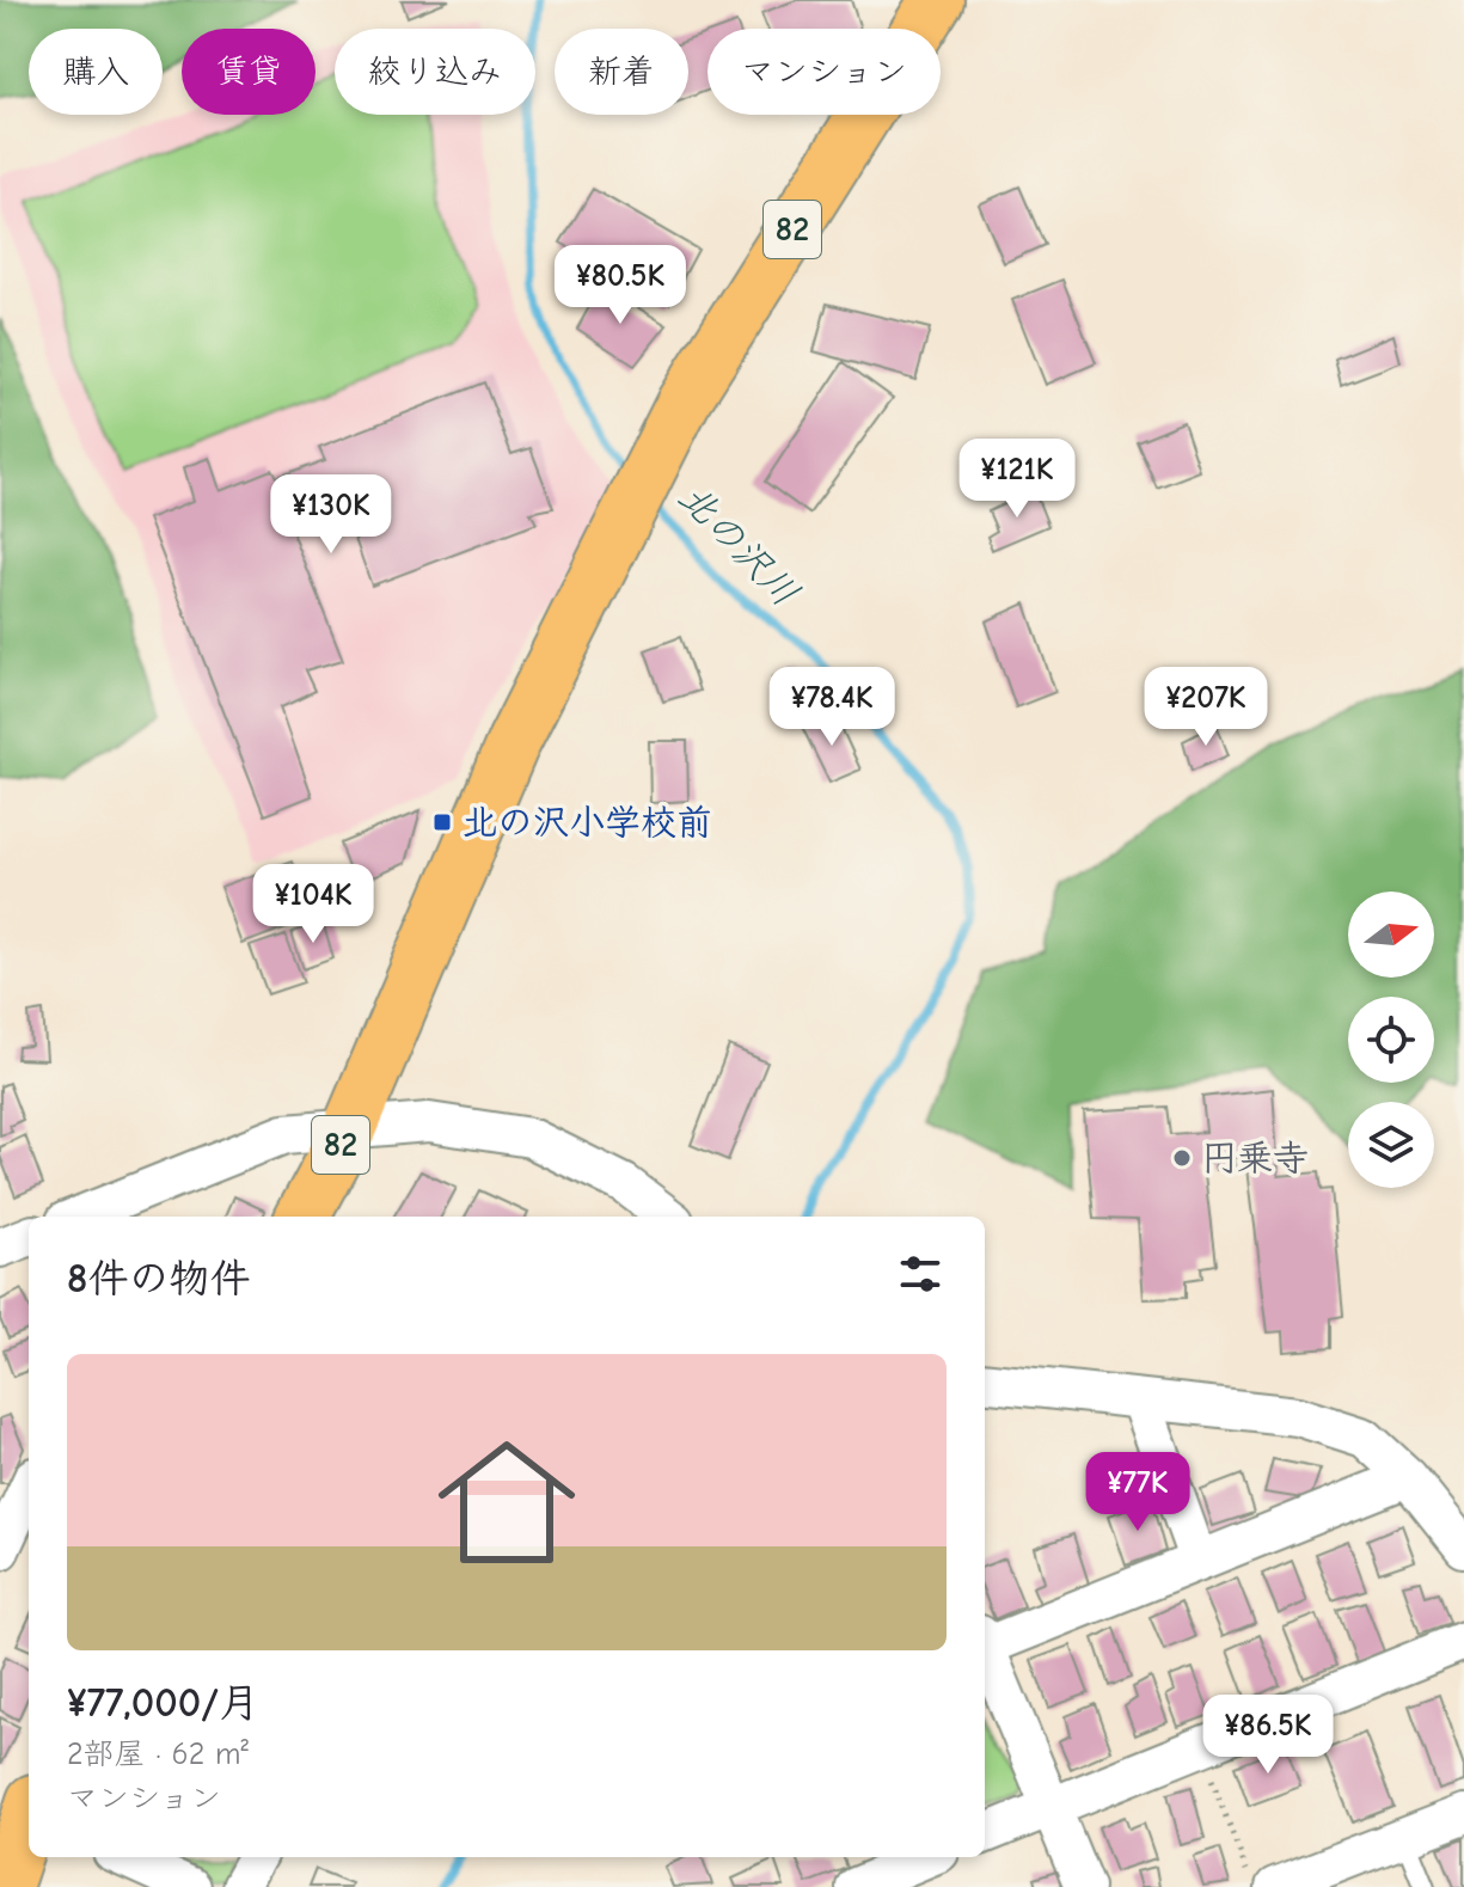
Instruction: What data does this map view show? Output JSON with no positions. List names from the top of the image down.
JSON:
{
  "streets": {
    "main road": ["82"]
  },
  "water": ["北の沢川"],
  "places": {
    "transit": ["北の沢小学校前"],
    "other": ["円乗寺"]
  },
  "north": "right",
  "page": {
    "chip": [
      "購入",
      "賃貸",
      "絞り込み",
      "新着",
      "マンション"
    ],
    "price": [
      "¥80.5K",
      "¥121K",
      "¥130K",
      "¥78.4K",
      "¥207K",
      "¥104K",
      "¥77K",
      "¥86.5K"
    ],
    "heading": "8件の物件",
    "list": [
      {
        "name": "¥77,000/月",
        "note": "2部屋 · 62 m² · マンション"
      }
    ]
  }
}
